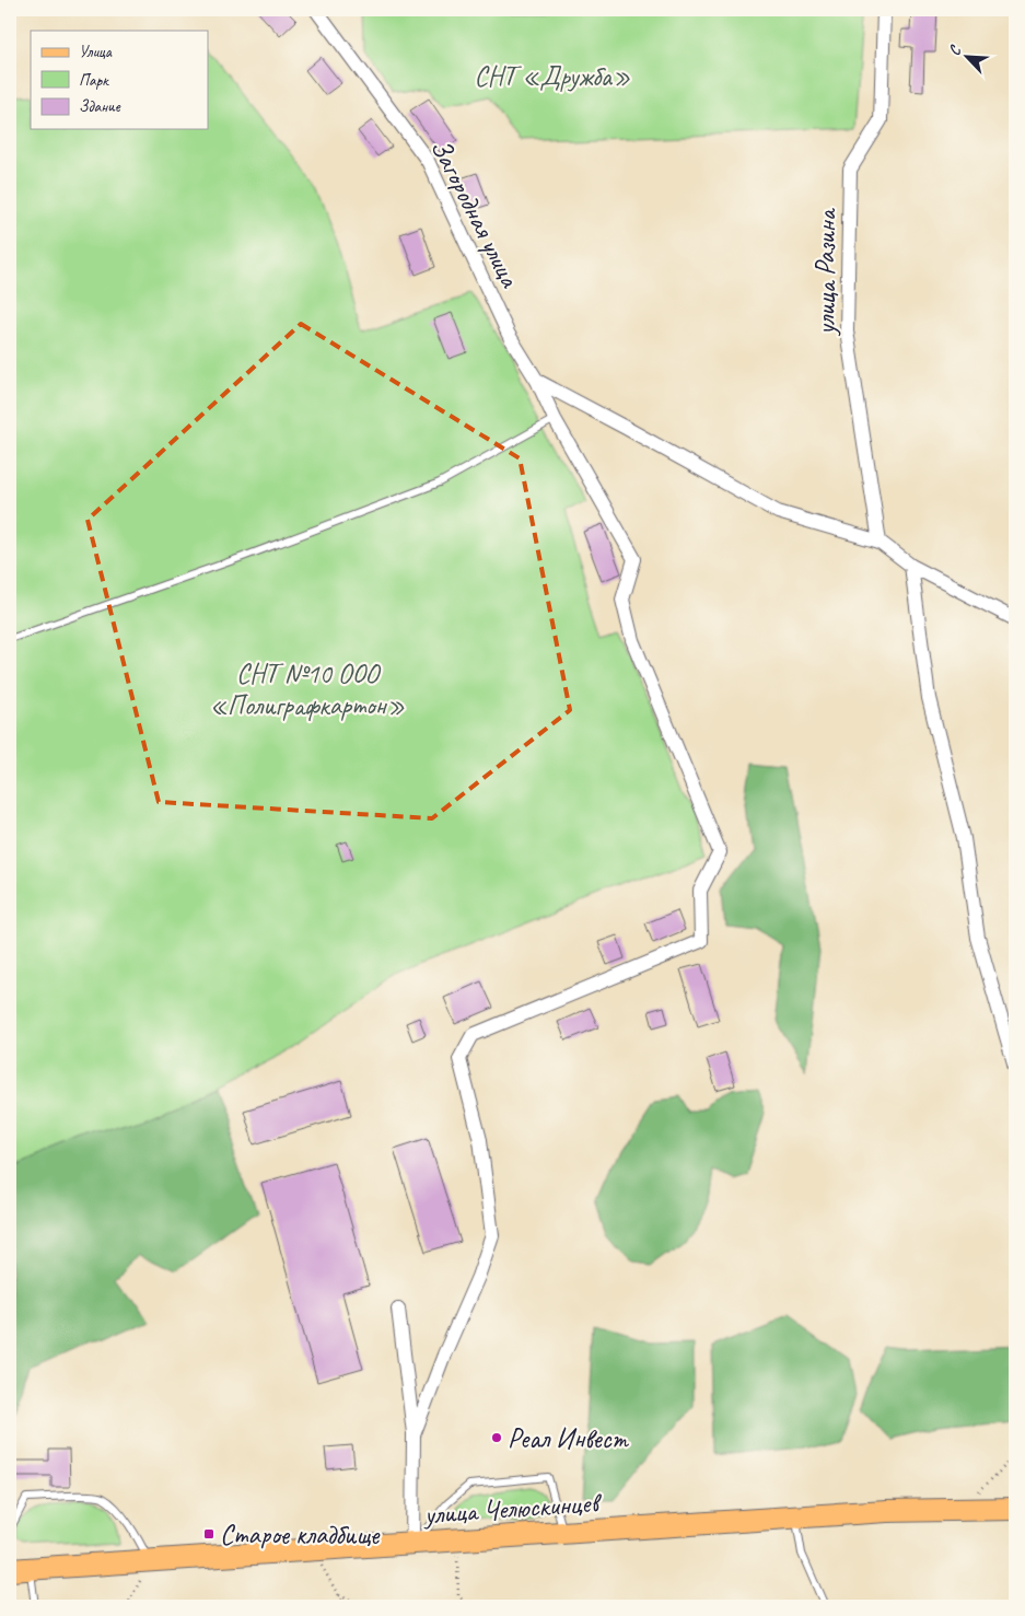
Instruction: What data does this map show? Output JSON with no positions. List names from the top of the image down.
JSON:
{
  "streets": {
    "main road": ["улица Челюскинцев"],
    "street": ["Загородная улица", "улица Разина"]
  },
  "parks": ["СНТ «Дружба»", "СНТ №10 ООО «Полиграфкартон»"],
  "places": {
    "other": ["Реал Инвест"],
    "transit": ["Старое кладбище"]
  },
  "legend": ["Улица", "Парк", "Здание"],
  "north": "top left"
}
